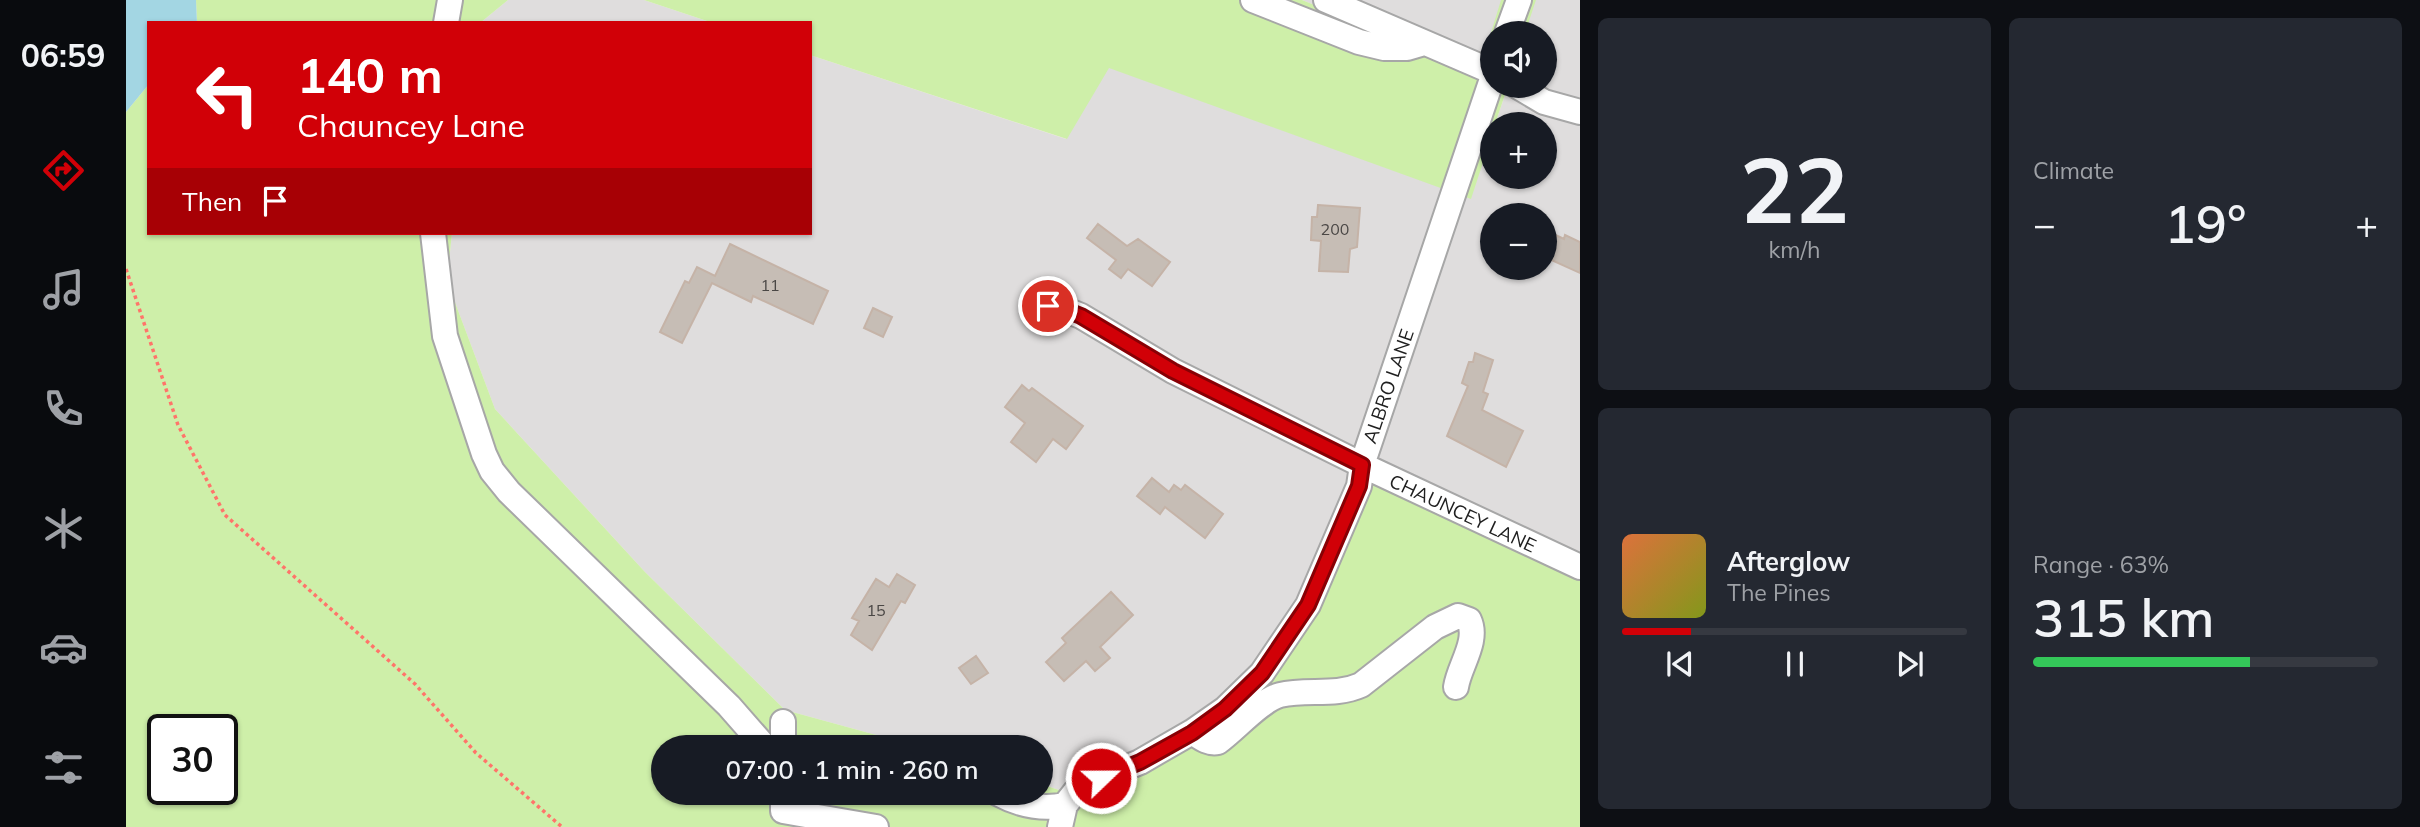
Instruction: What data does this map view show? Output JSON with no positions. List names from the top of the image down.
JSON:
{
  "streets": {
    "street": ["ALBRO LANE", "CHAUNCEY LANE"]
  },
  "crossings": [
    ["ALBRO LANE", "CHAUNCEY LANE"]
  ],
  "house_numbers": ["200", "11", "15"],
  "page": {
    "tabs": "06:59",
    "tile": [
      ["22", "km/h"],
      "Climate",
      ["Range · 63%", "315 km"]
    ],
    "map_buttons": ["+", "−"],
    "turn": ["140 m", "Chauncey Lane"],
    "then": "Then",
    "heat": ["−", "19°", "+"],
    "song": ["Afterglow", "The Pines"],
    "limit": "30",
    "trip": "07:00 · 1 min · 260 m"
  }
}
